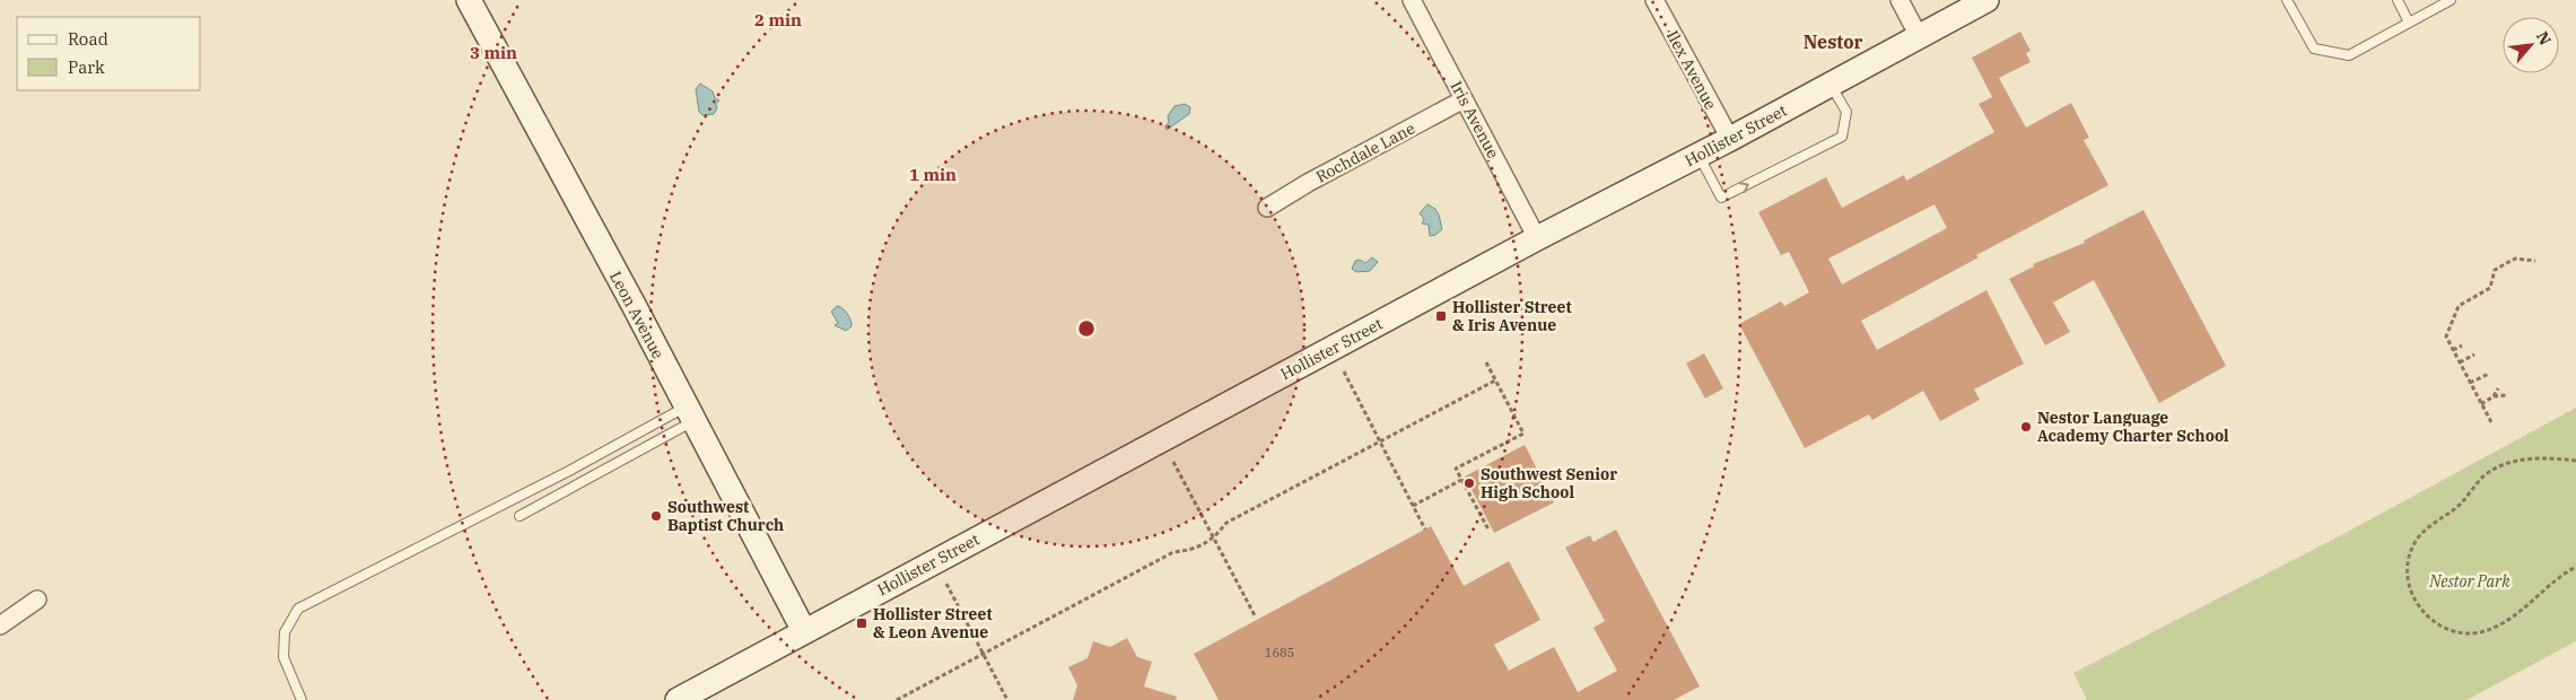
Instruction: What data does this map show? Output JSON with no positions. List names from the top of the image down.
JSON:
{
  "streets": {
    "main road": ["Hollister Street", "Leon Avenue"],
    "street": ["Ilex Avenue", "Iris Avenue", "Rochdale Lane"]
  },
  "crossings": [
    ["Ilex Avenue", "Hollister Street"],
    ["Iris Avenue", "Hollister Street"],
    ["Iris Avenue", "Rochdale Lane"],
    ["Hollister Street", "Leon Avenue"]
  ],
  "districts": ["Nestor"],
  "parks": ["Nestor Park"],
  "places": {
    "transit": ["Hollister Street & Iris Avenue", "Hollister Street & Leon Avenue"],
    "other": ["Nestor Language Academy Charter School", "Southwest Senior High School", "Southwest Baptist Church"]
  },
  "house_numbers": ["1685"],
  "legend": ["Road", "Park"],
  "north": "top right",
  "rings": ["2 min", "3 min", "1 min"]
}
